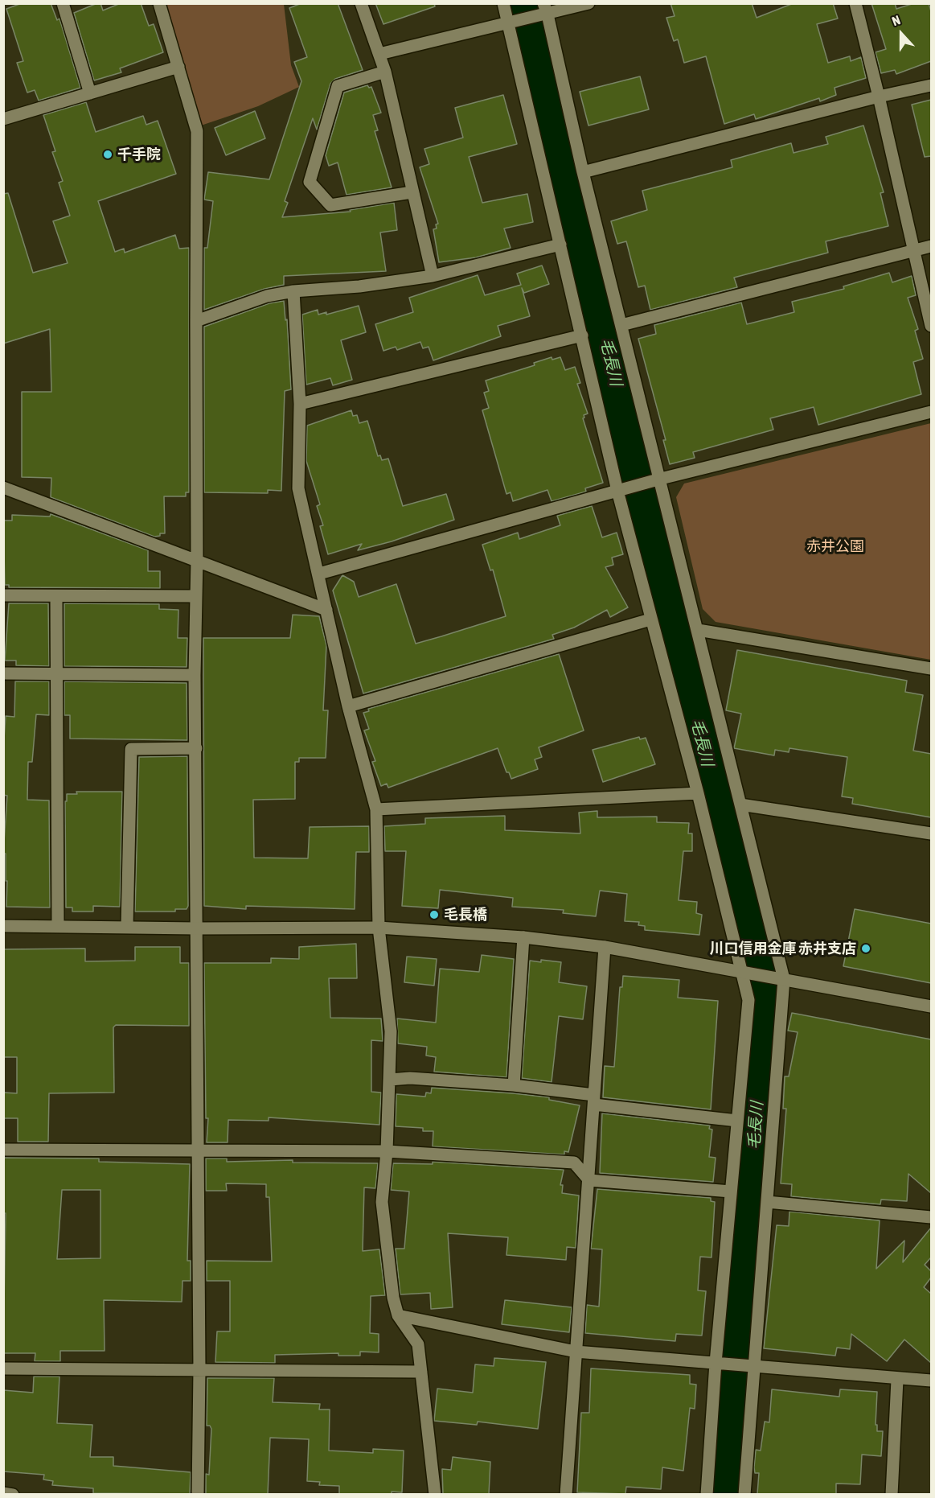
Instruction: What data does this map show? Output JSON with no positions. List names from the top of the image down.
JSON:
{
  "water": ["毛長川"],
  "parks": ["赤井公園"],
  "places": ["千手院", "毛長橋", "川口信用金庫 赤井支店"],
  "north": "top"
}
